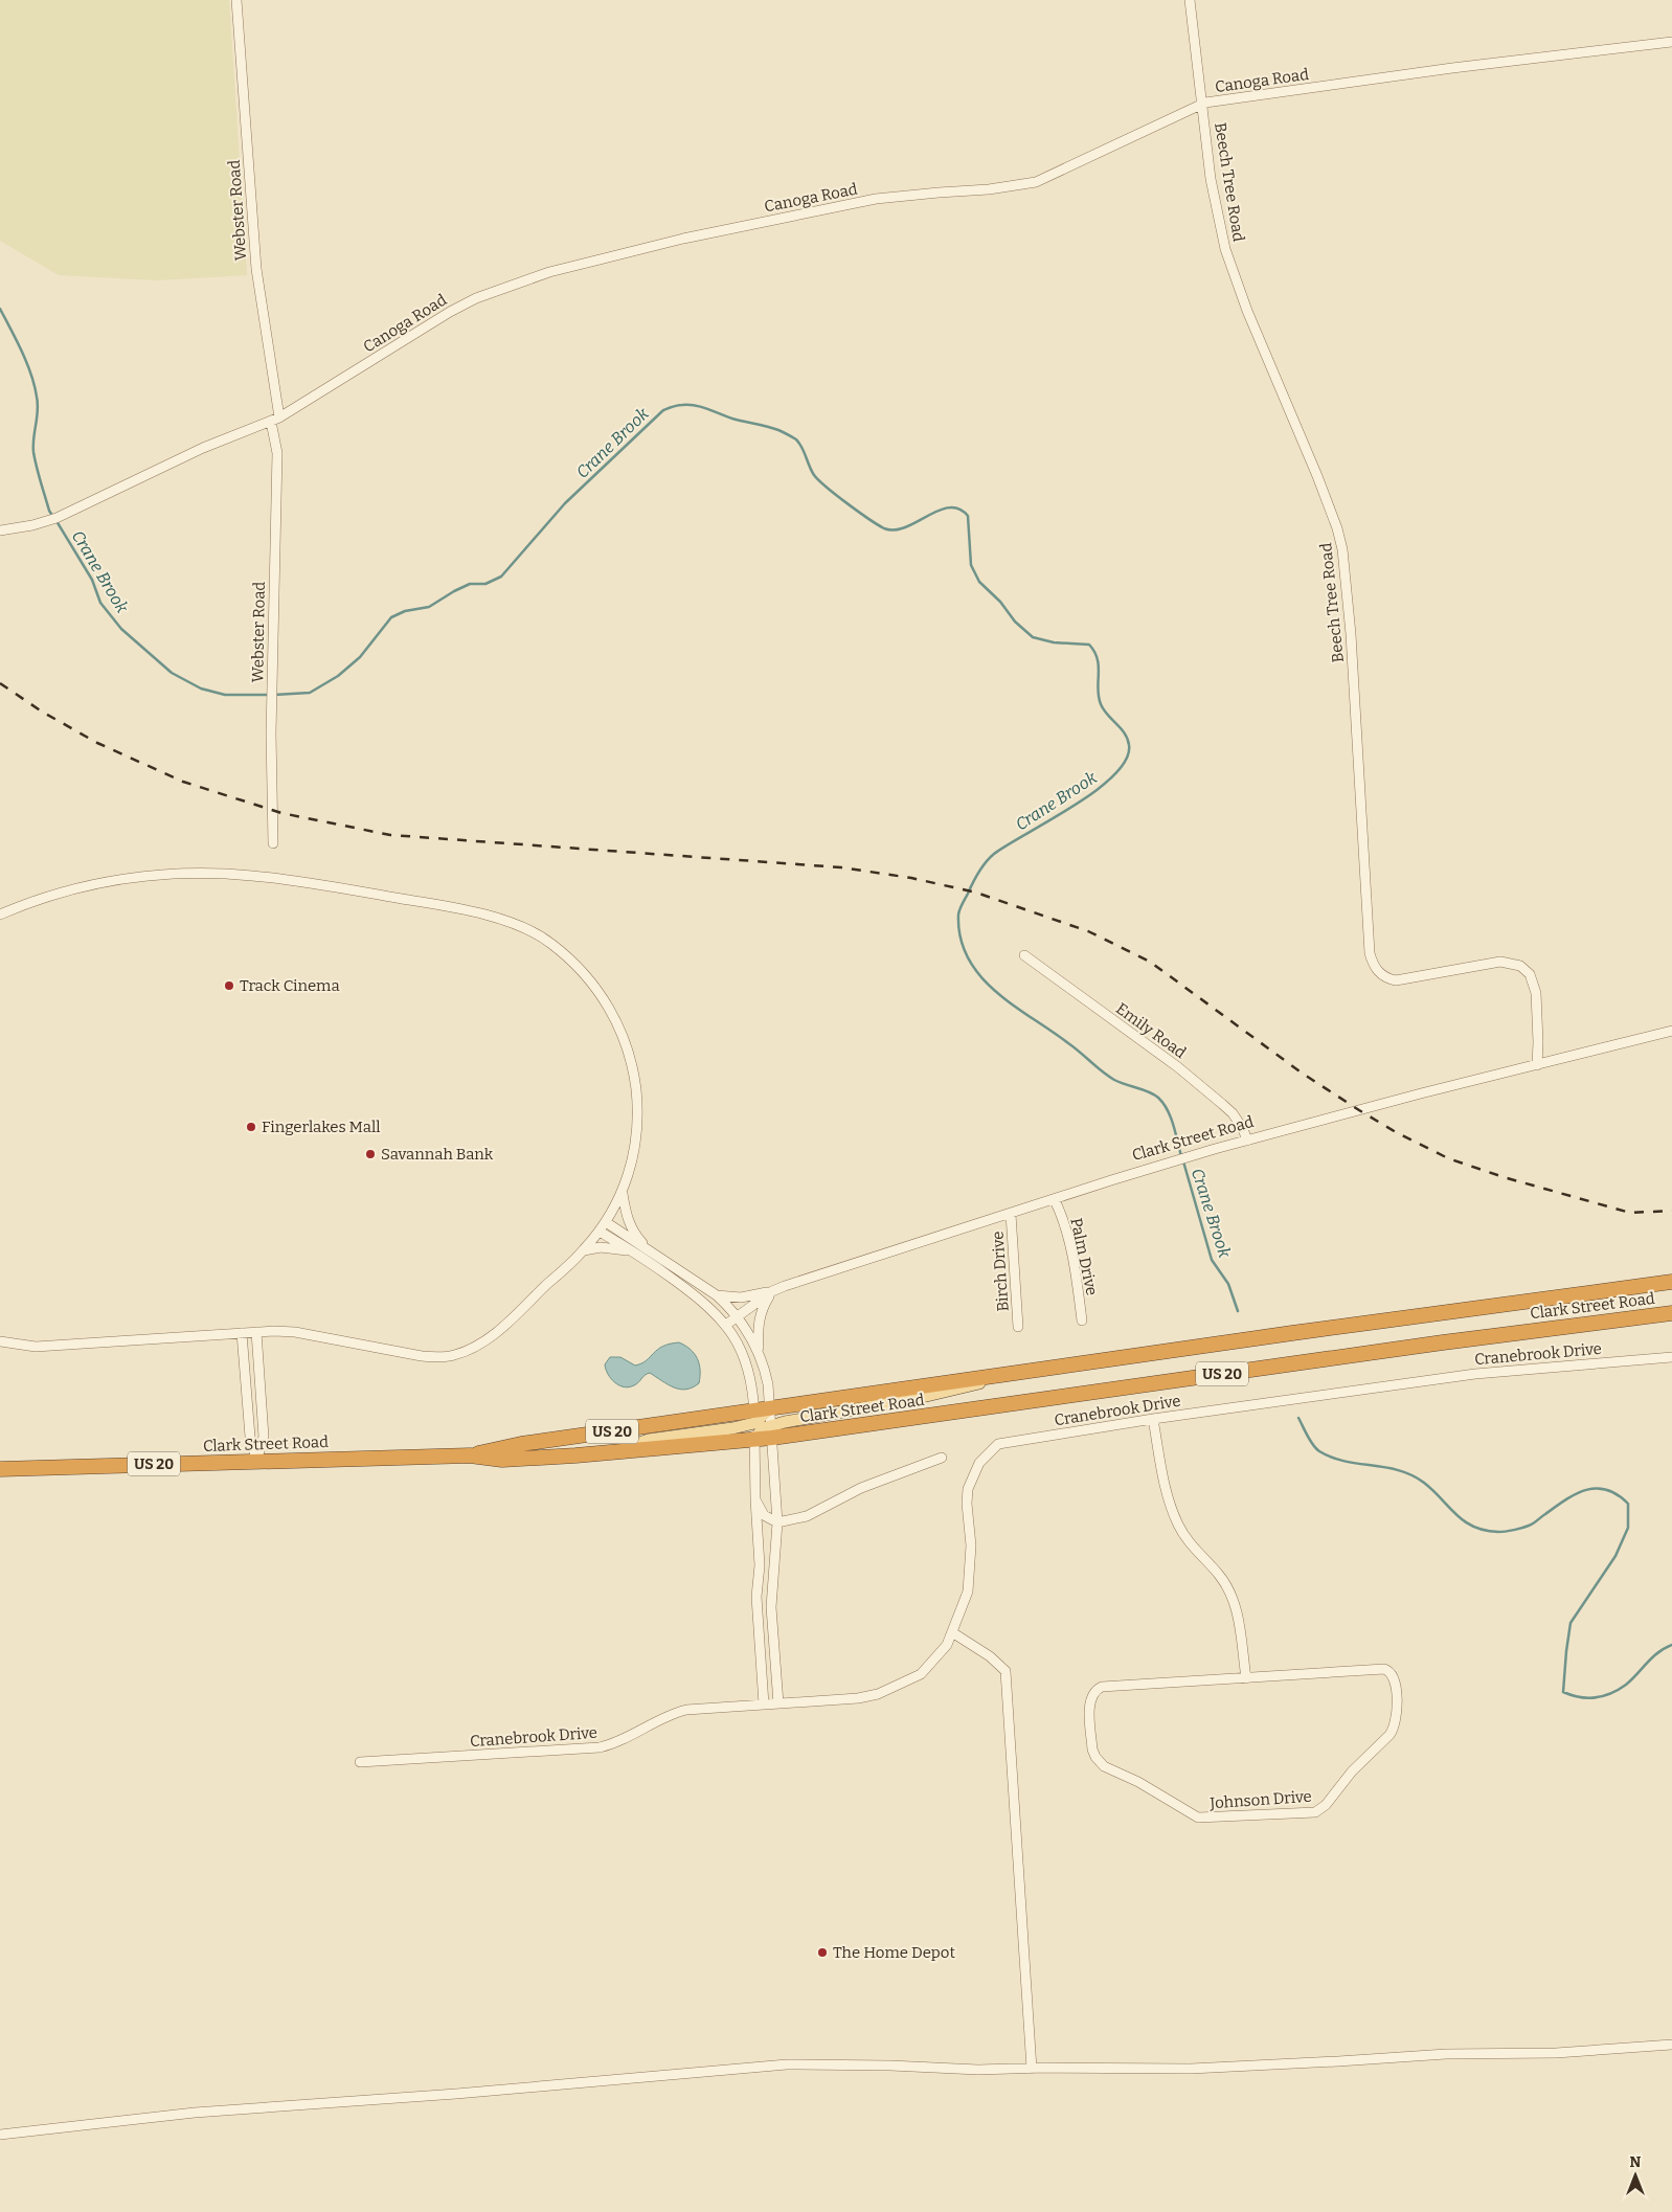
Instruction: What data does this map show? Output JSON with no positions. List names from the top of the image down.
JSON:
{
  "streets": {
    "highway": ["Clark Street Road", "US 20"],
    "street": [
      "Canoga Road",
      "Beech Tree Road",
      "Webster Road",
      "Emily Road",
      "Palm Drive",
      "Birch Drive",
      "Cranebrook Drive",
      "Johnson Drive"
    ]
  },
  "crossings": [
    ["Canoga Road", "Beech Tree Road"],
    ["Canoga Road", "Webster Road"],
    ["Beech Tree Road", "Clark Street Road"],
    ["Emily Road", "Clark Street Road"],
    ["Clark Street Road", "Palm Drive"],
    ["Clark Street Road", "Birch Drive"],
    ["Clark Street Road", "US 20"]
  ],
  "water": ["Crane Brook"],
  "places": [
    "Track Cinema",
    "Fingerlakes Mall",
    "Savannah Bank",
    "The Home Depot"
  ],
  "north": "top"
}
